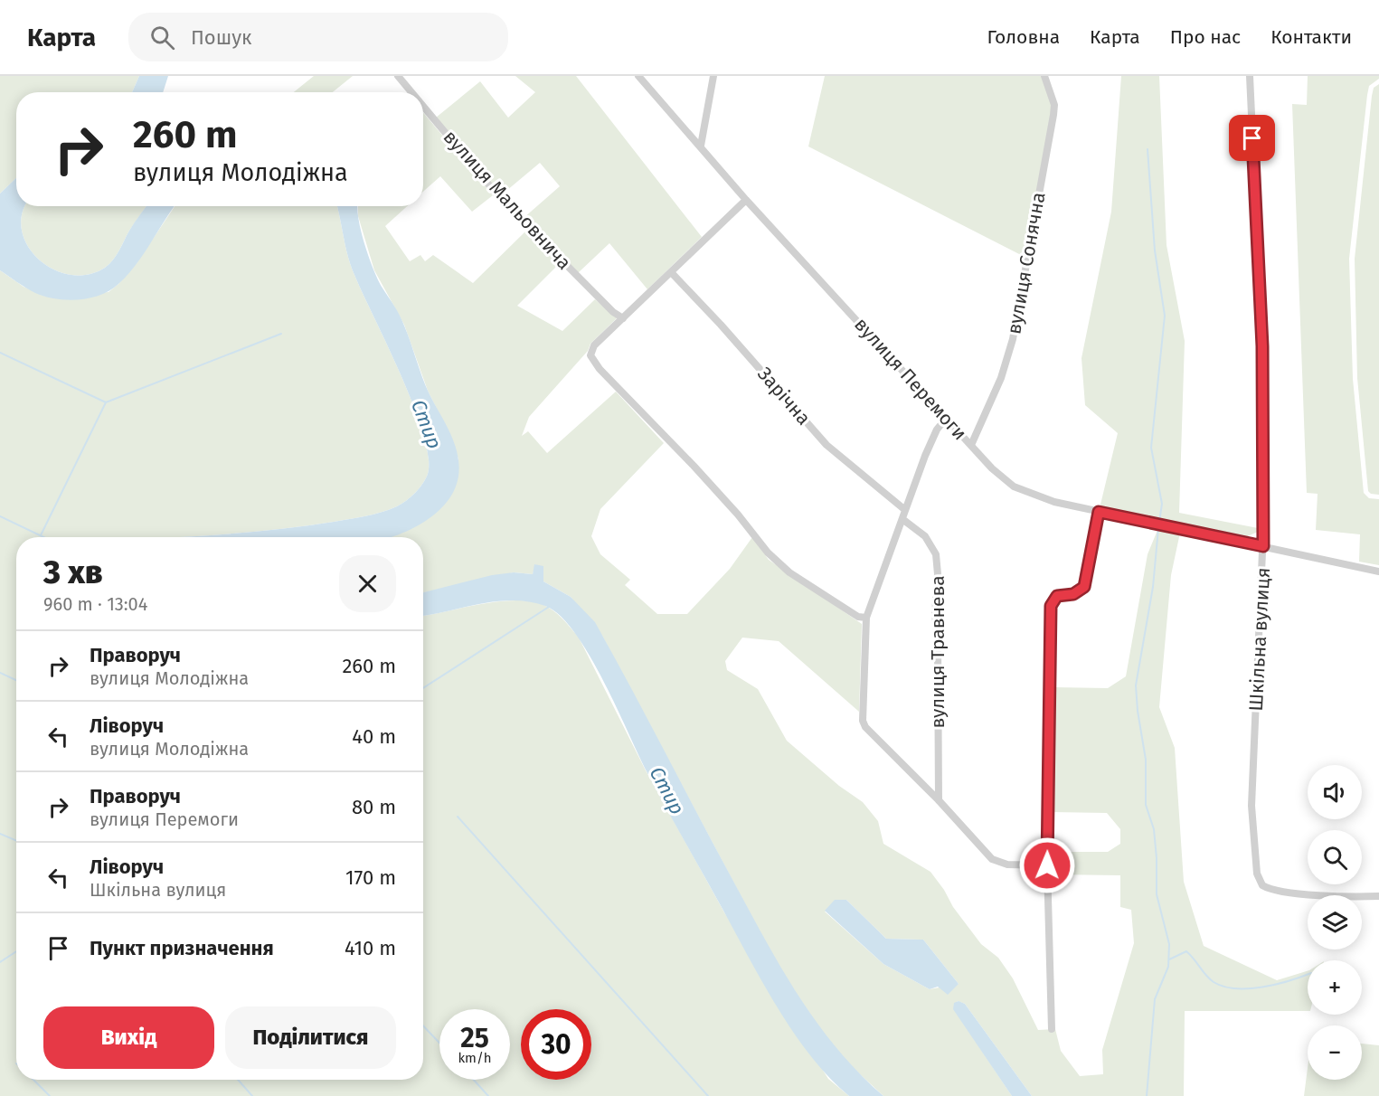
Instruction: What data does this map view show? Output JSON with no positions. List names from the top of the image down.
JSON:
{
  "streets": {
    "street": [
      "вулиця Мальовнича",
      "вулиця Сонячна",
      "вулиця Перемоги",
      "Зарічна",
      "Шкільна вулиця",
      "вулиця Травнева"
    ]
  },
  "crossings": [
    ["вулиця Сонячна", "вулиця Перемоги"],
    ["вулиця Перемоги", "Шкільна вулиця"]
  ],
  "water": ["Стир"],
  "page": {
    "header": "Карта",
    "search": "Пошук",
    "nav": [
      "Головна",
      "Карта",
      "Про нас",
      "Контакти"
    ],
    "turn": ["260 m", "вулиця Молодіжна"],
    "heading": ["3 хв", "960 m · 13:04"],
    "list": [
      {
        "name": "Праворуч",
        "note": "вулиця Молодіжна",
        "value": "260 m"
      },
      {
        "name": "Ліворуч",
        "note": "вулиця Молодіжна",
        "value": "40 m"
      },
      {
        "name": "Праворуч",
        "note": "вулиця Перемоги",
        "value": "80 m"
      },
      {
        "name": "Ліворуч",
        "note": "Шкільна вулиця",
        "value": "170 m"
      },
      {
        "name": "Пункт призначення",
        "value": "410 m"
      }
    ],
    "map_buttons": ["+", "−"],
    "buttons": ["Вихід", "Поділитися"],
    "speed": "25 km/h",
    "limit": "30"
  }
}
